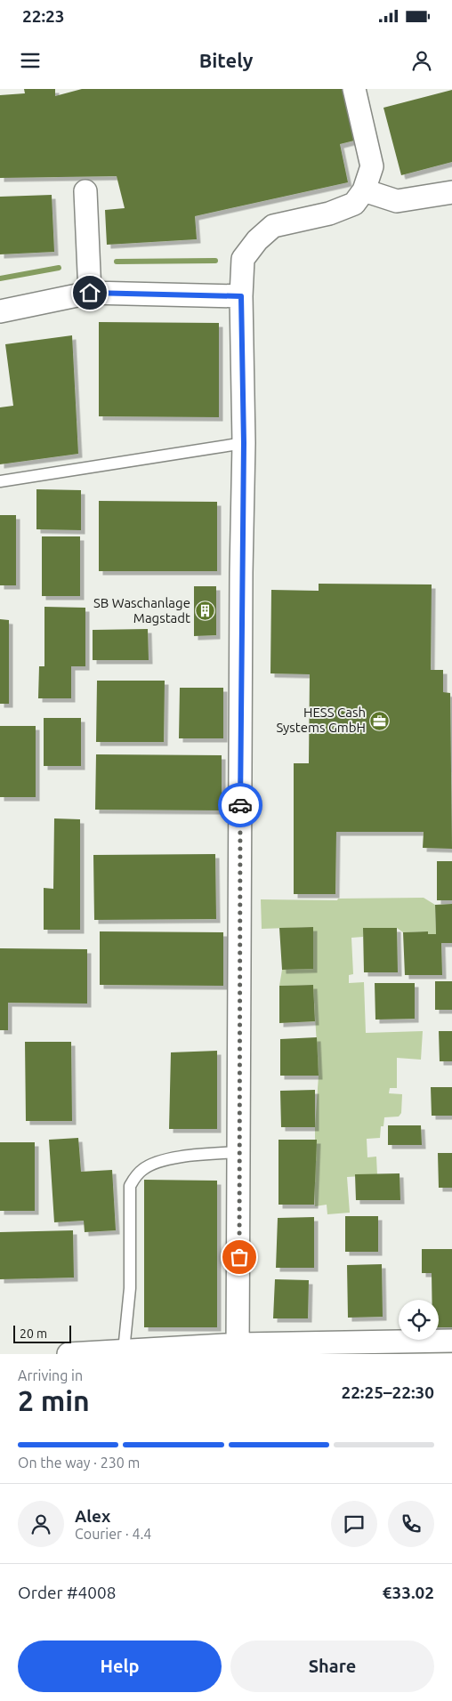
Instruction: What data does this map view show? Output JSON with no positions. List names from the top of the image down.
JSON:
{
  "places": {
    "building": ["SB Waschanlage Magstadt"],
    "office": ["HESS Cash Systems GmbH"]
  },
  "scale_bar": "20 m",
  "page": {
    "status": "22:23",
    "header": "Bitely",
    "scale": "20 m",
    "heading": ["2 min", "Arriving in", "22:25–22:30"],
    "panel": [
      "Alex",
      "Courier · 4.4",
      "Order #4008",
      "€33.02"
    ],
    "bar": "On the way · 230 m",
    "buttons": ["Help", "Share"]
  }
}
